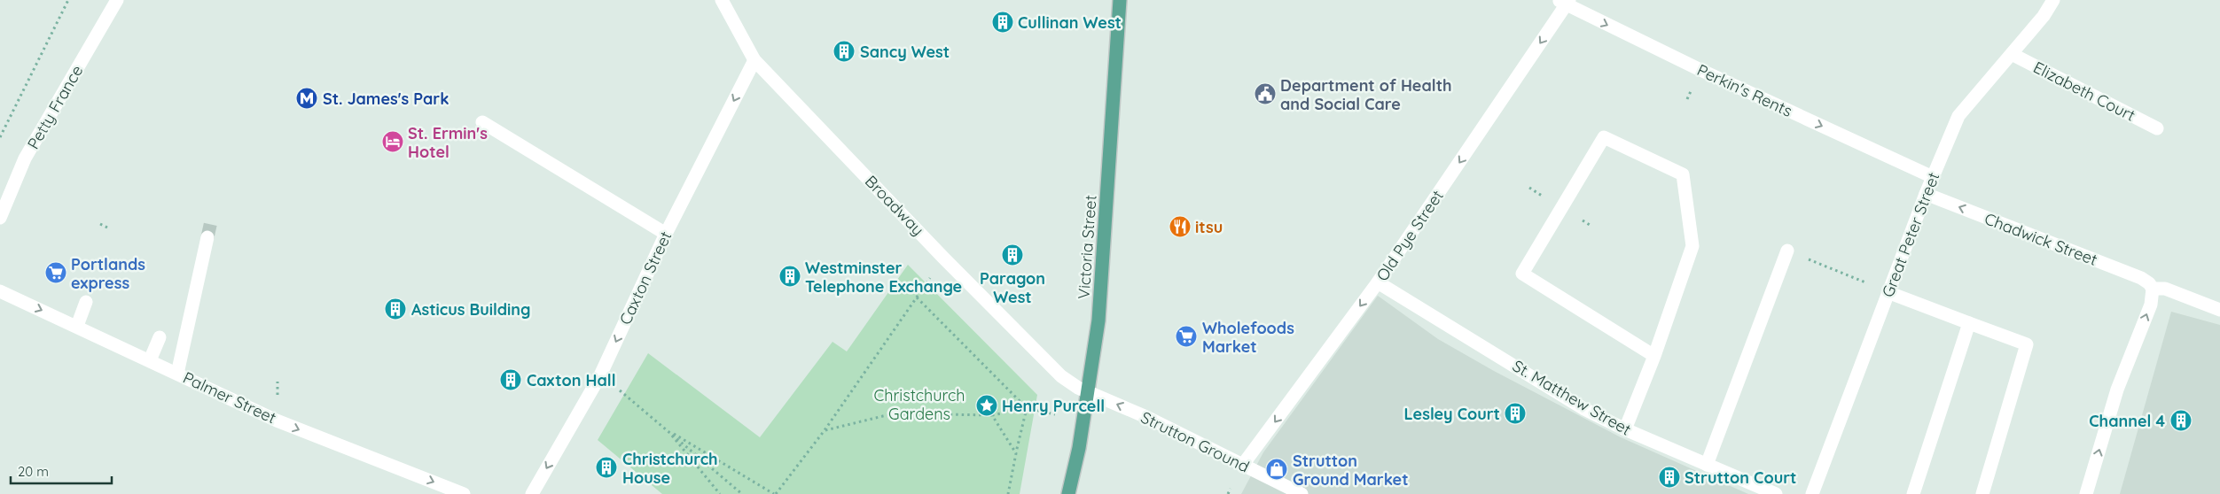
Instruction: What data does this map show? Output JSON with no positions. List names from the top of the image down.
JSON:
{
  "streets": {
    "main road": ["Victoria Street"],
    "street": [
      "Perkin's Rents",
      "Elizabeth Court",
      "Petty France",
      "Broadway",
      "Great Peter Street",
      "Old Pye Street",
      "Chadwick Street",
      "Caxton Street",
      "Palmer Street",
      "St. Matthew Street",
      "Strutton Ground"
    ]
  },
  "crossings": [
    ["Perkin's Rents", "Great Peter Street"],
    ["Perkin's Rents", "Old Pye Street"],
    ["Elizabeth Court", "Great Peter Street"],
    ["Broadway", "Victoria Street"],
    ["Broadway", "Caxton Street"],
    ["Broadway", "Strutton Ground"],
    ["Great Peter Street", "Chadwick Street"],
    ["Old Pye Street", "St. Matthew Street"],
    ["Old Pye Street", "Strutton Ground"],
    ["Victoria Street", "Strutton Ground"]
  ],
  "one_way": [
    "Perkin's Rents",
    "Old Pye Street",
    "Caxton Street",
    "Palmer Street",
    "Strutton Ground"
  ],
  "parks": ["Christchurch Gardens"],
  "places": {
    "building": [
      "Cullinan West",
      "Sancy West",
      "Paragon West",
      "Westminster Telephone Exchange",
      "Asticus Building",
      "Caxton Hall",
      "Lesley Court",
      "Channel 4",
      "Christchurch House",
      "Strutton Court"
    ],
    "public building": ["Department of Health and Social Care"],
    "metro station": ["St. James's Park"],
    "hotel": ["St. Ermin's Hotel"],
    "restaurant": ["itsu"],
    "supermarket": ["Portlands express", "Wholefoods Market"],
    "place": ["Henry Purcell"],
    "shop": ["Strutton Ground Market"]
  },
  "scale_bar": "20 m"
}
